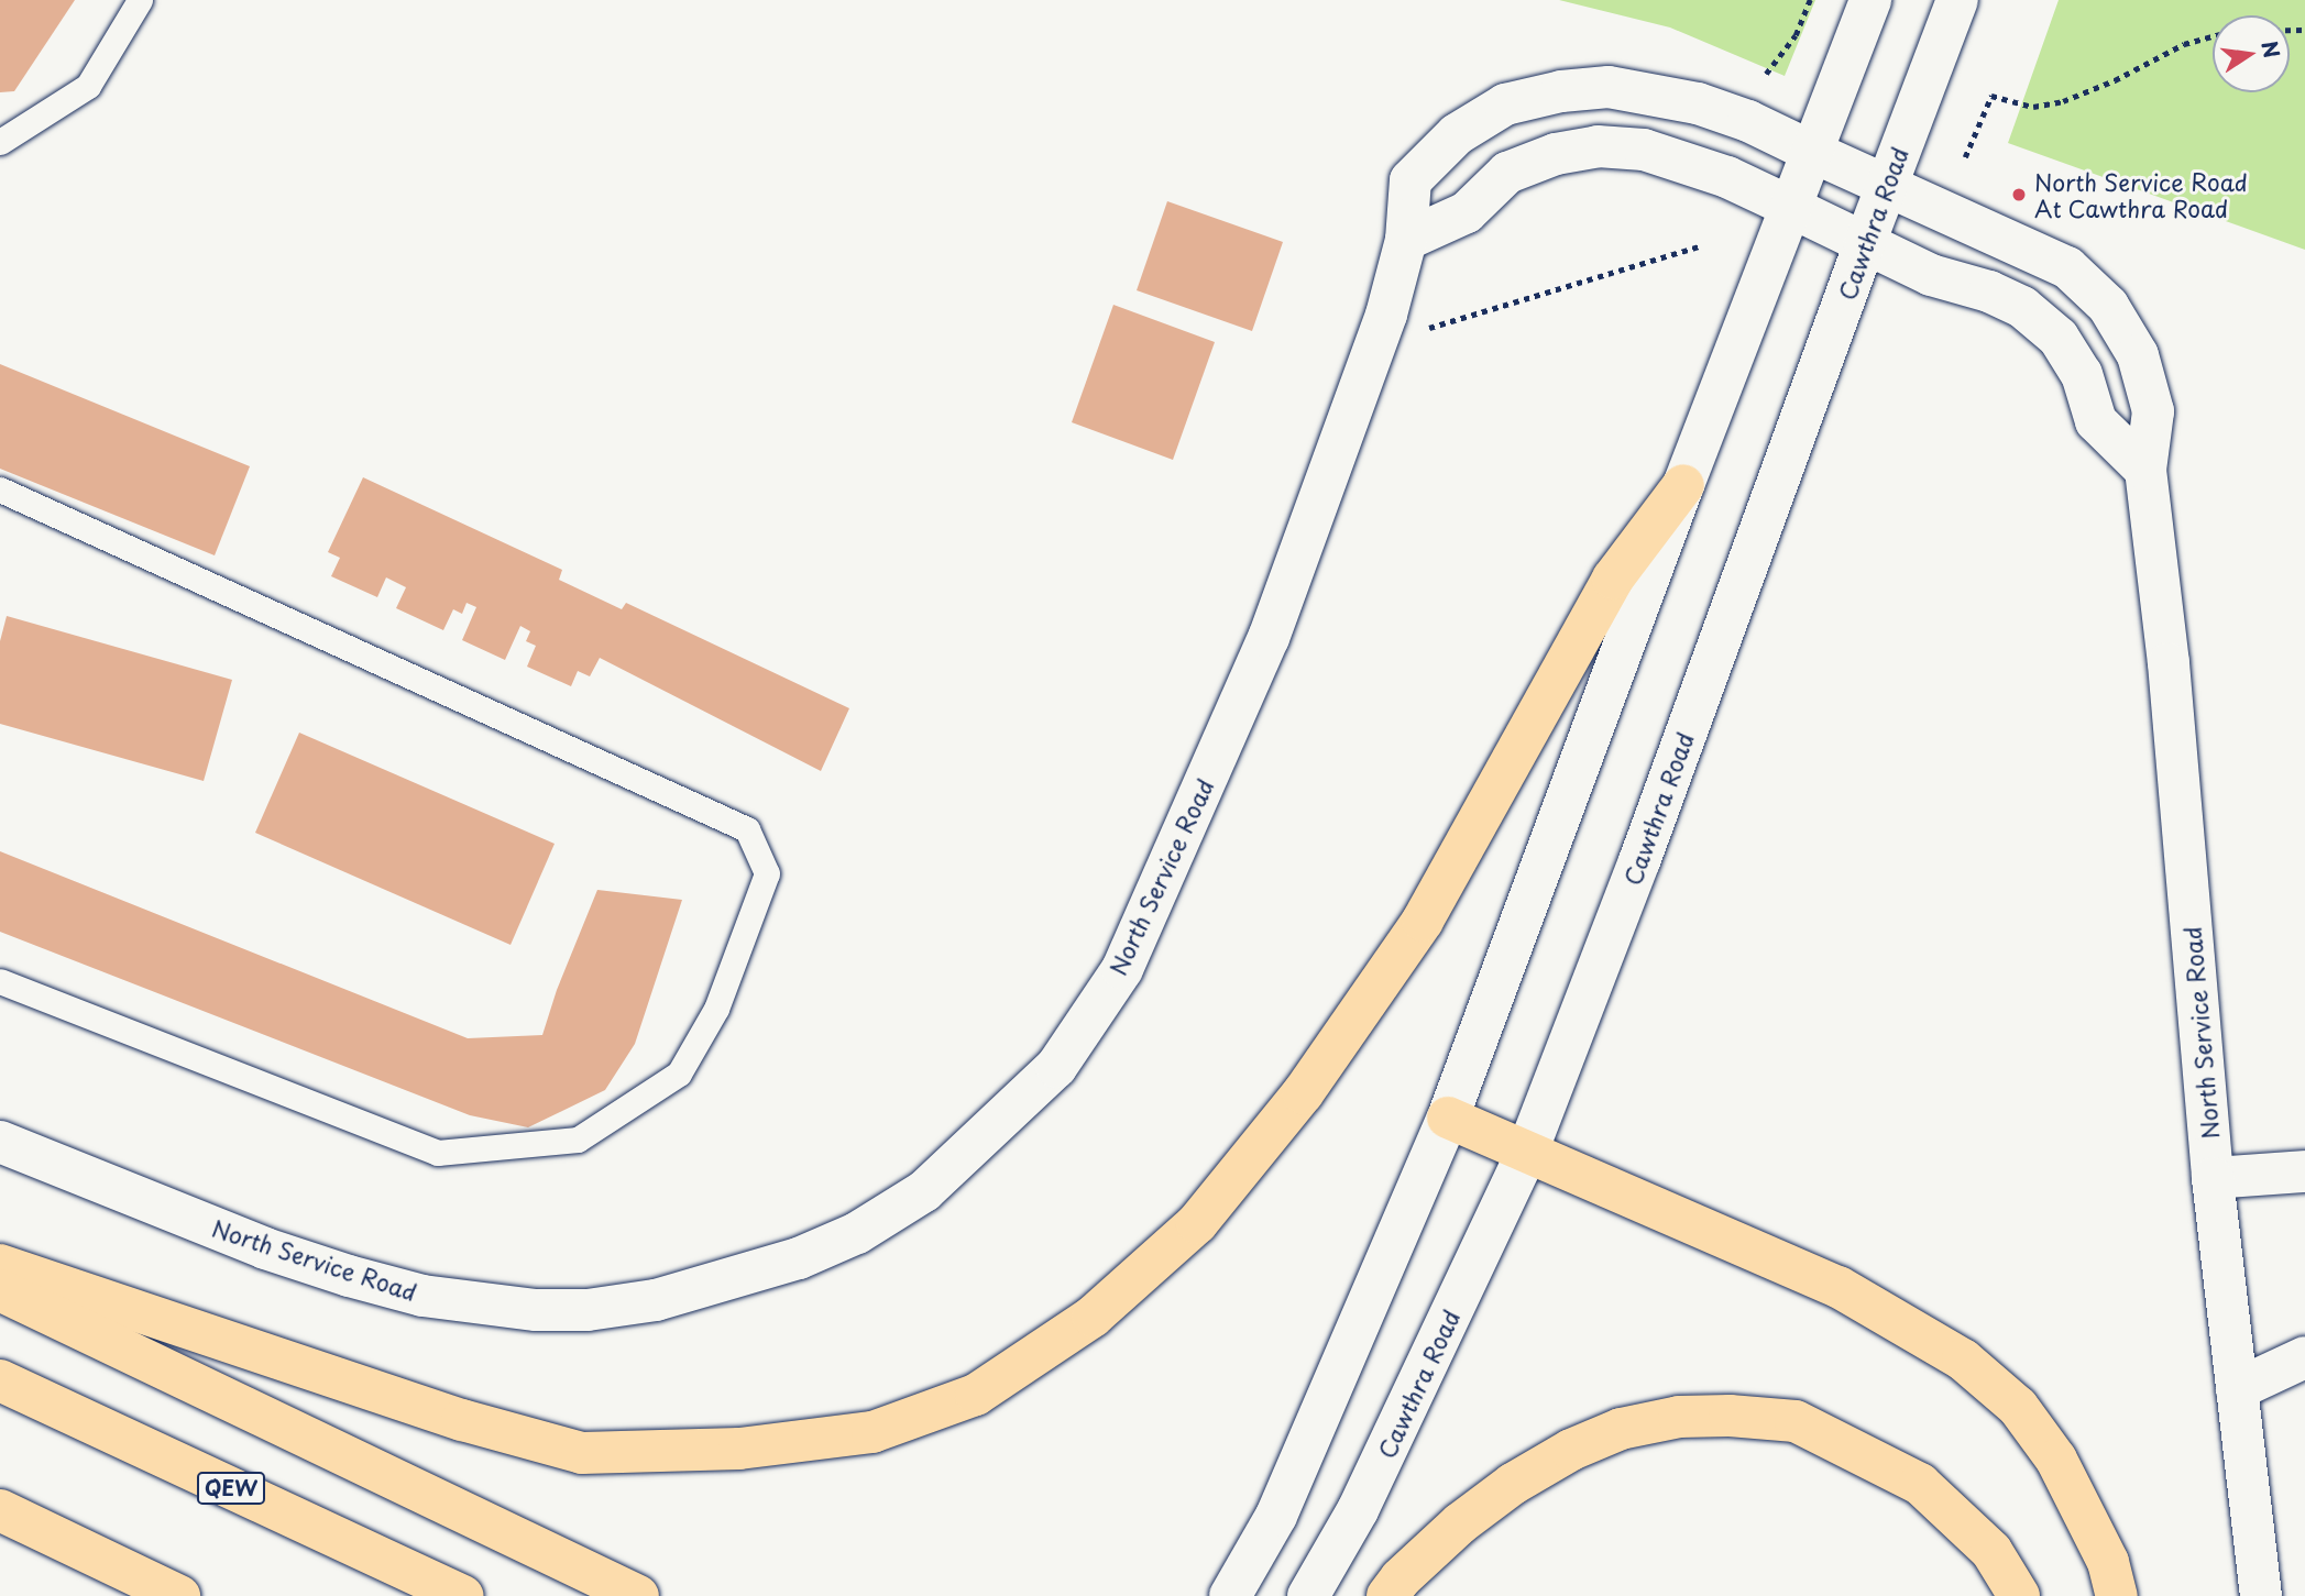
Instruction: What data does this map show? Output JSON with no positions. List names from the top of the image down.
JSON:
{
  "streets": {
    "highway": ["QEW"],
    "main road": ["Cawthra Road", "North Service Road"]
  },
  "crossings": [
    ["Cawthra Road", "North Service Road"]
  ],
  "places": ["North Service Road At Cawthra Road"],
  "north": "right"
}
